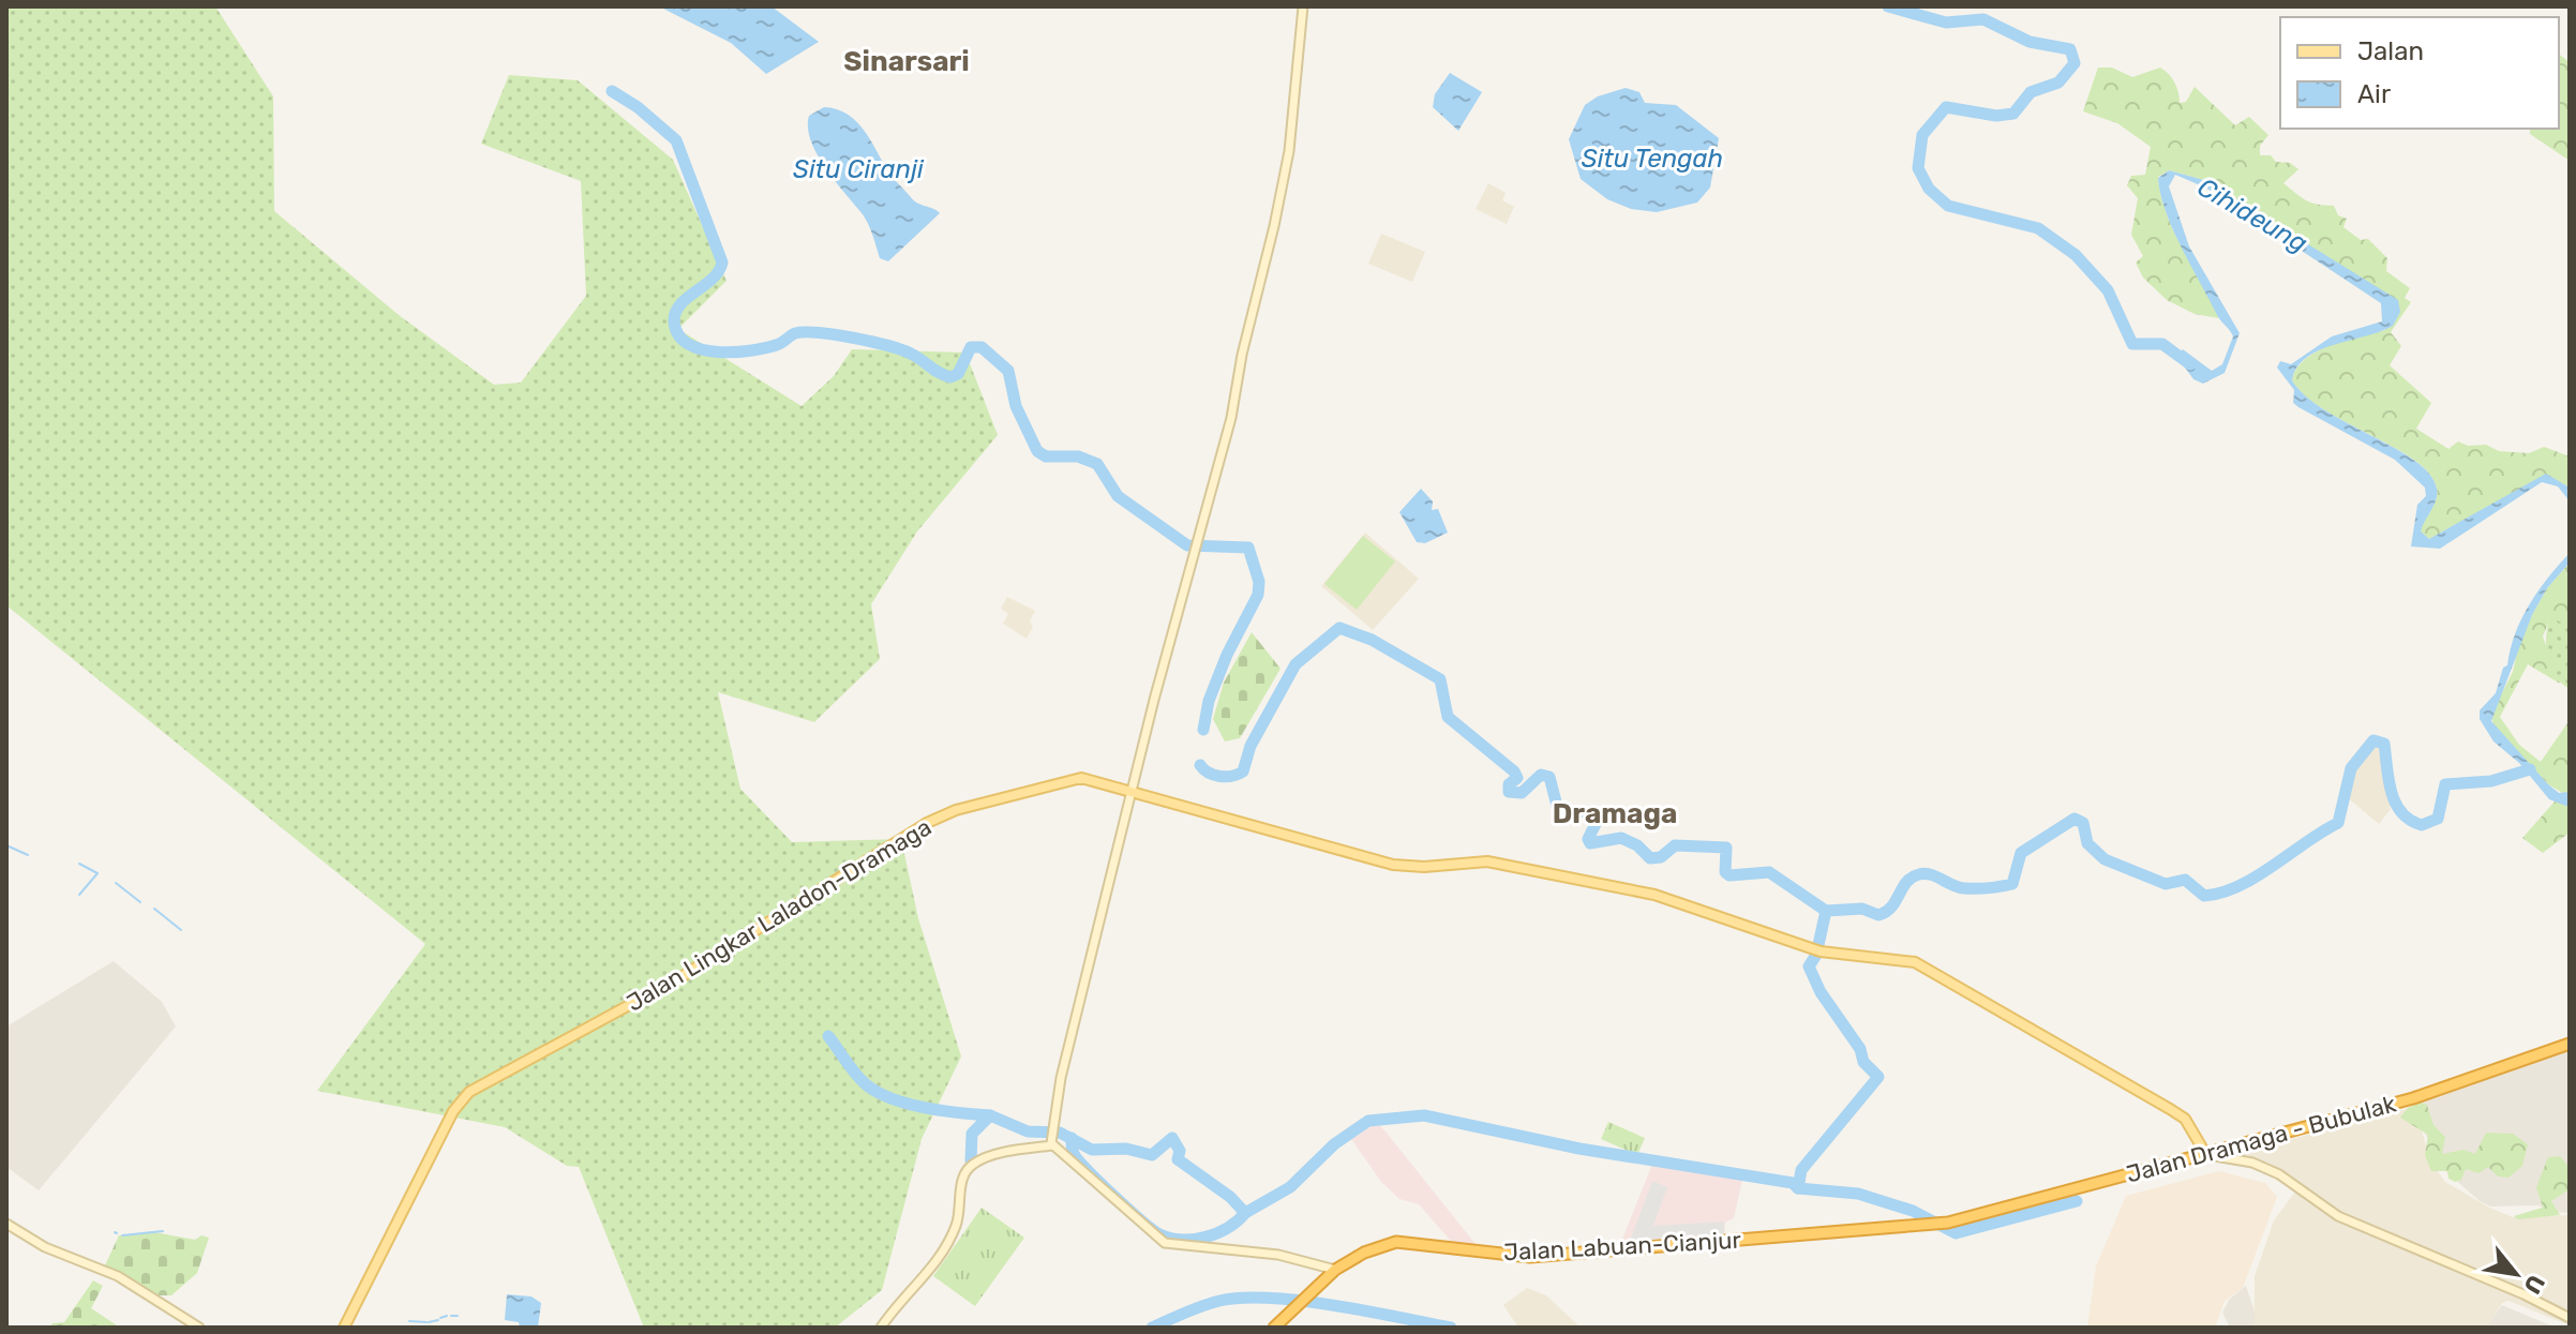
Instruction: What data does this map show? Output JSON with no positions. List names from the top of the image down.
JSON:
{
  "streets": {
    "highway": ["Jalan Dramaga - Bubulak", "Jalan Labuan-Cianjur"],
    "main road": ["Jalan Lingkar Laladon-Dramaga"]
  },
  "crossings": [
    ["Jalan Lingkar Laladon-Dramaga", "Jalan Dramaga - Bubulak"],
    ["Jalan Dramaga - Bubulak", "Jalan Labuan-Cianjur"]
  ],
  "districts": ["Sinarsari", "Dramaga"],
  "water": ["Situ Tengah", "Situ Ciranji", "Cihideung"],
  "legend": ["Jalan", "Air"],
  "north": "bottom right"
}
